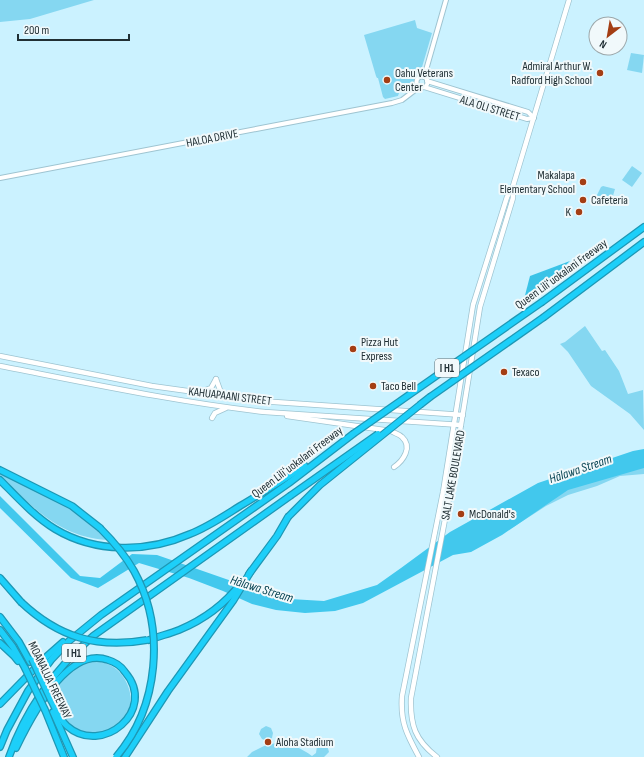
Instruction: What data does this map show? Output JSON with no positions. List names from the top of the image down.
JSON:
{
  "streets": {
    "highway": ["Queen Liliʻuokalani Freeway", "I H1", "MOANALUA FREEWAY"],
    "main road": ["KAHUAPAANI STREET", "SALT LAKE BOULEVARD"],
    "street": ["ALA OLI STREET", "HALOA DRIVE"]
  },
  "crossings": [
    ["ALA OLI STREET", "HALOA DRIVE"],
    ["ALA OLI STREET", "SALT LAKE BOULEVARD"],
    ["KAHUAPAANI STREET", "SALT LAKE BOULEVARD"]
  ],
  "water": ["Hālawa Stream"],
  "places": [
    "Admiral Arthur W. Radford High School",
    "Oahu Veterans Center",
    "Makalapa Elementary School",
    "Cafeteria",
    "K",
    "Pizza Hut Express",
    "Texaco",
    "Taco Bell",
    "McDonald's",
    "Aloha Stadium"
  ],
  "scale_bar": "200 m",
  "north": "bottom left"
}
